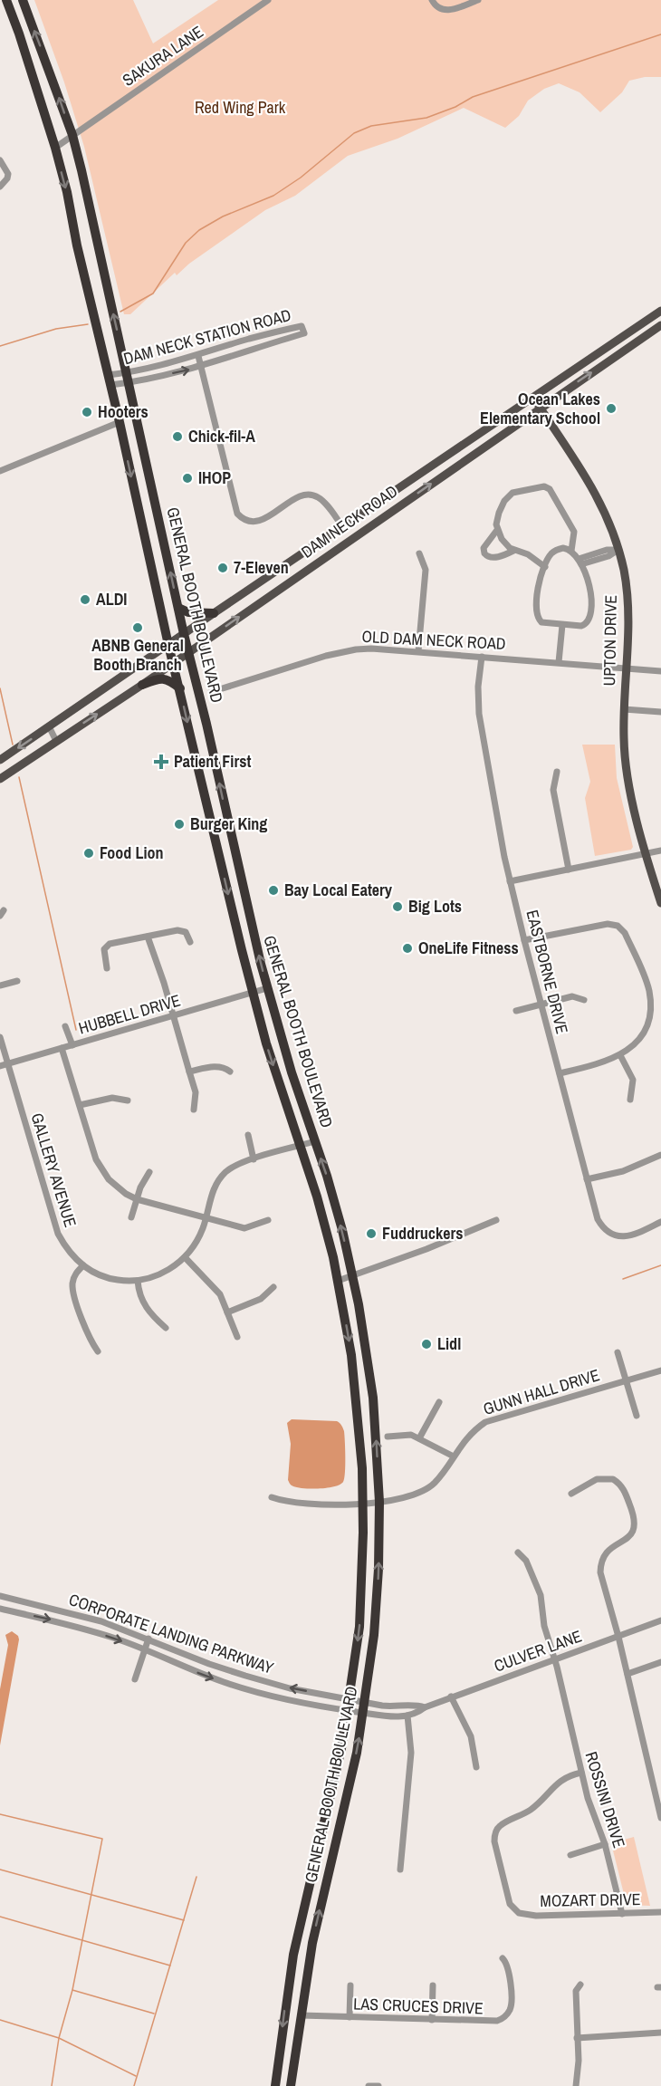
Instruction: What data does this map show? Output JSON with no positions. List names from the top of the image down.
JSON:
{
  "streets": {
    "highway": ["GENERAL BOOTH BOULEVARD"],
    "main road": ["DAM NECK ROAD", "UPTON DRIVE"],
    "street": [
      "SAKURA LANE",
      "DAM NECK STATION ROAD",
      "OLD DAM NECK ROAD",
      "EASTBORNE DRIVE",
      "HUBBELL DRIVE",
      "GALLERY AVENUE",
      "GUNN HALL DRIVE",
      "CORPORATE LANDING PARKWAY",
      "CULVER LANE",
      "ROSSINI DRIVE",
      "MOZART DRIVE",
      "LAS CRUCES DRIVE"
    ]
  },
  "crossings": [
    ["SAKURA LANE", "GENERAL BOOTH BOULEVARD"],
    ["DAM NECK STATION ROAD", "GENERAL BOOTH BOULEVARD"],
    ["DAM NECK ROAD", "GENERAL BOOTH BOULEVARD"],
    ["DAM NECK ROAD", "UPTON DRIVE"],
    ["GENERAL BOOTH BOULEVARD", "HUBBELL DRIVE"],
    ["GENERAL BOOTH BOULEVARD", "GALLERY AVENUE"],
    ["GENERAL BOOTH BOULEVARD", "GUNN HALL DRIVE"],
    ["GENERAL BOOTH BOULEVARD", "CORPORATE LANDING PARKWAY"],
    ["GENERAL BOOTH BOULEVARD", "CULVER LANE"],
    ["GENERAL BOOTH BOULEVARD", "LAS CRUCES DRIVE"],
    ["OLD DAM NECK ROAD", "UPTON DRIVE"],
    ["OLD DAM NECK ROAD", "EASTBORNE DRIVE"],
    ["HUBBELL DRIVE", "GALLERY AVENUE"],
    ["CORPORATE LANDING PARKWAY", "CULVER LANE"],
    ["CULVER LANE", "ROSSINI DRIVE"],
    ["ROSSINI DRIVE", "MOZART DRIVE"]
  ],
  "parks": ["Red Wing Park"],
  "places": {
    "other": [
      "Ocean Lakes Elementary School",
      "Hooters",
      "Chick-fil-A",
      "IHOP",
      "7-Eleven",
      "ALDI",
      "ABNB General Booth Branch",
      "Burger King",
      "Food Lion",
      "Bay Local Eatery",
      "Big Lots",
      "OneLife Fitness",
      "Fuddruckers",
      "Lidl"
    ],
    "health": ["Patient First"]
  }
}
